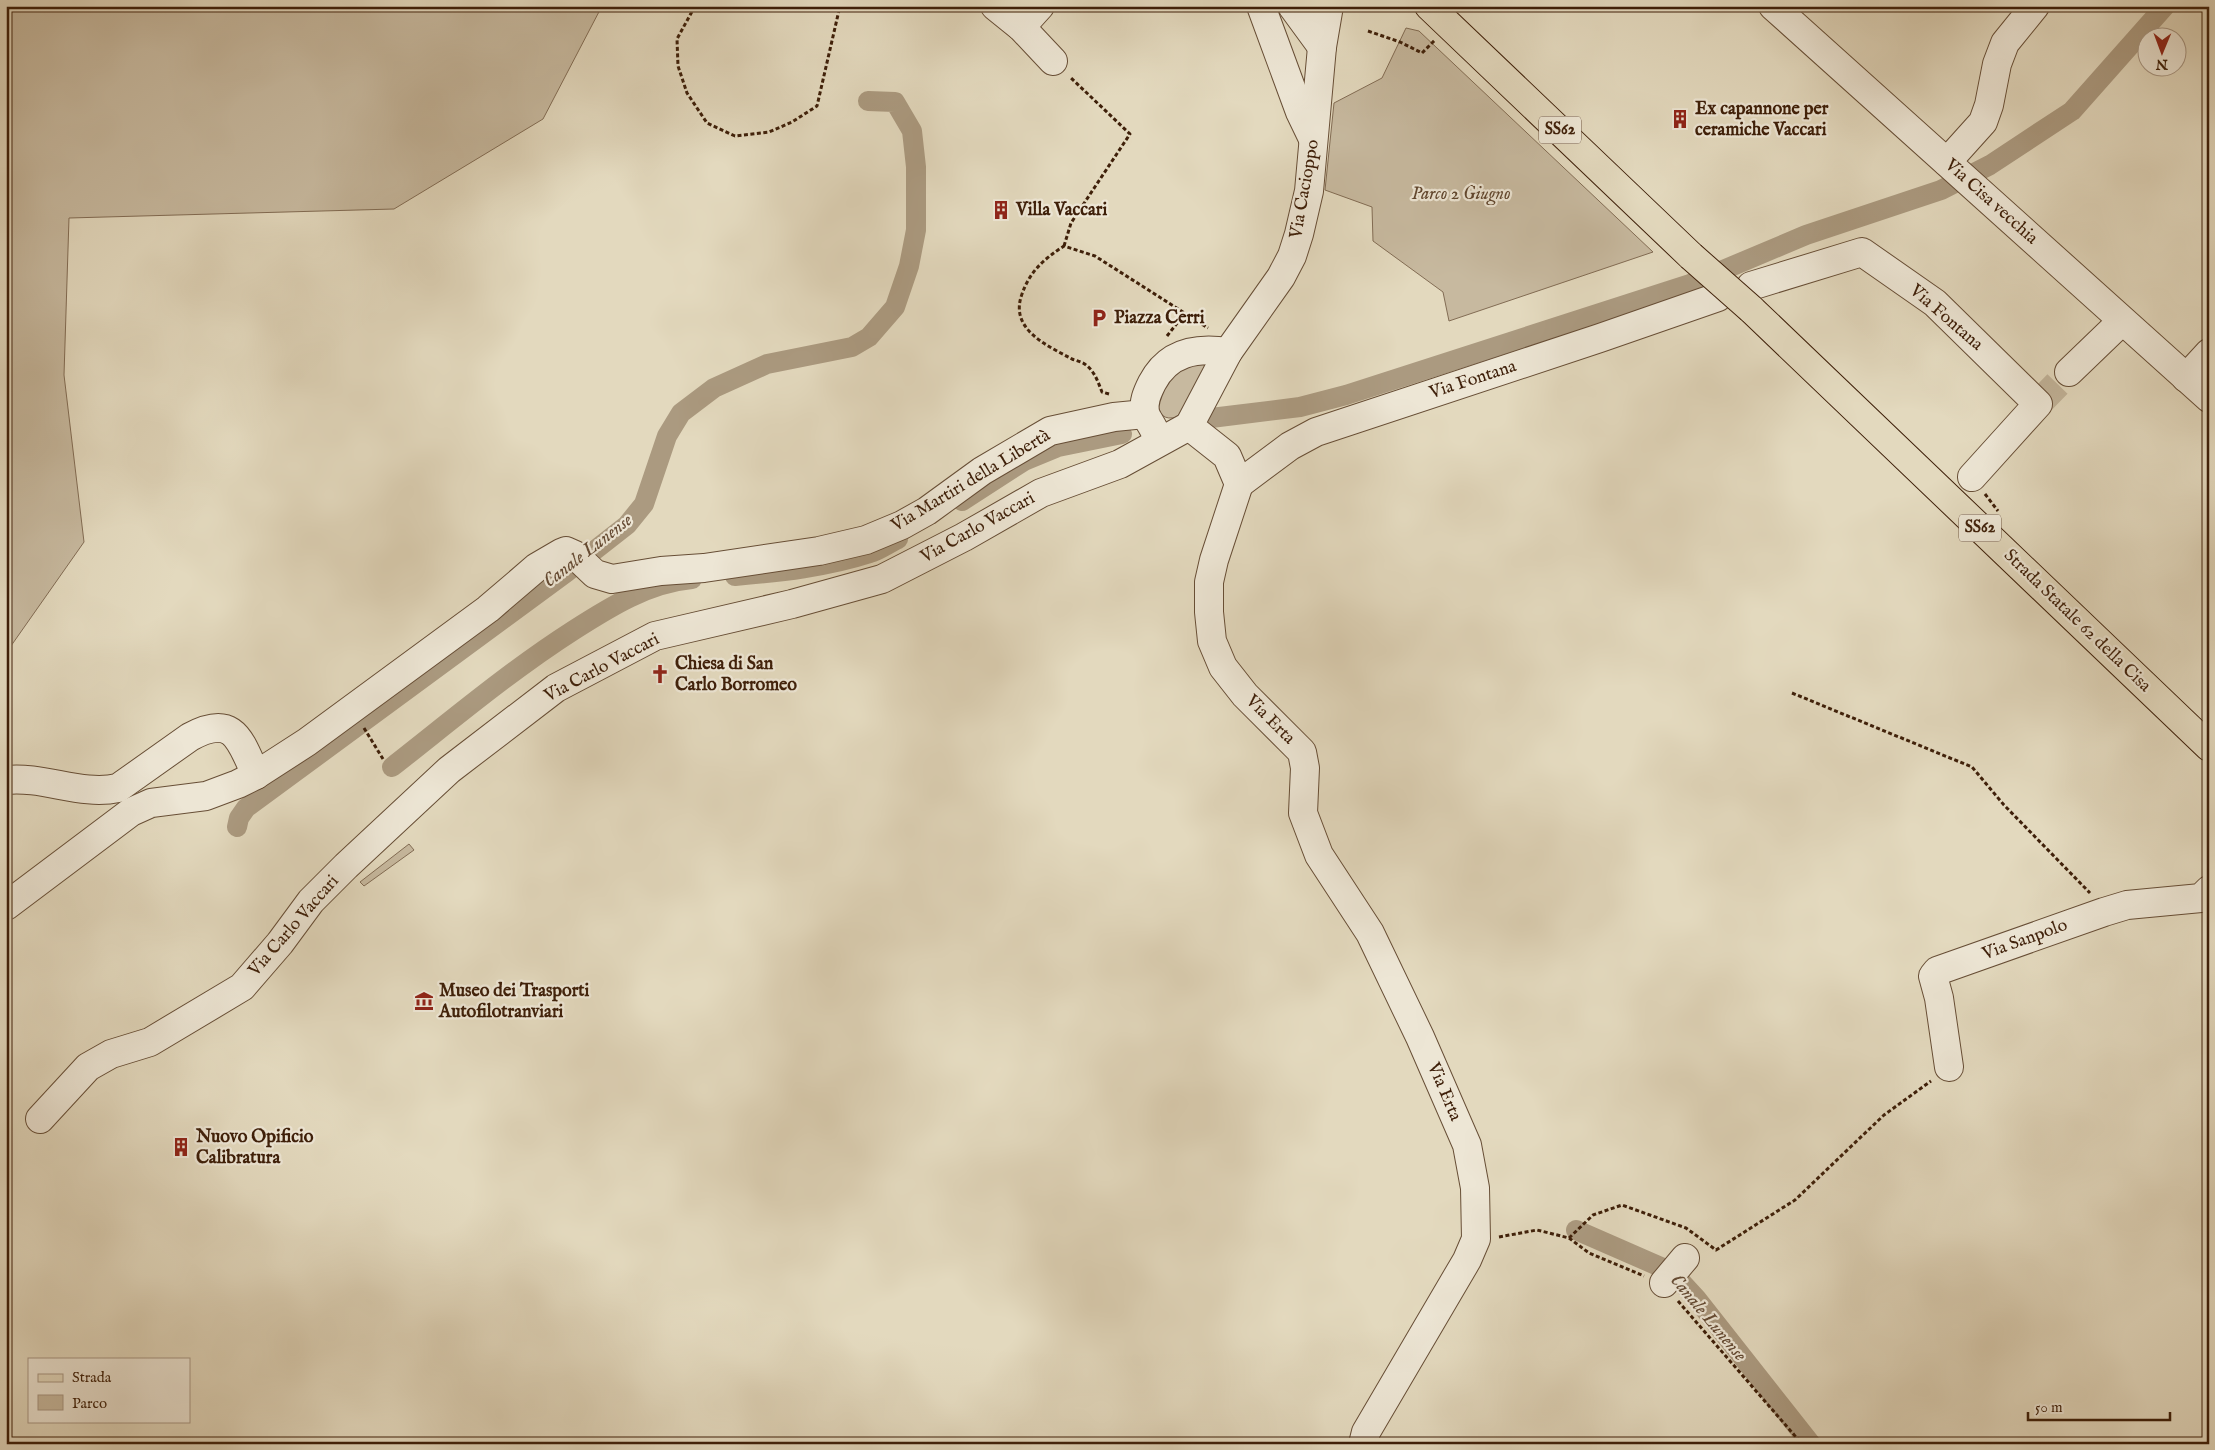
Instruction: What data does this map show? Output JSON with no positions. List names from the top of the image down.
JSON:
{
  "streets": {
    "main road": ["SS62", "Strada Statale 62 della Cisa"],
    "street": [
      "Via Cacioppo",
      "Via Cisa vecchia",
      "Via Fontana",
      "Via Martiri della Libertà",
      "Via Carlo Vaccari",
      "Via Erta",
      "Via Sanpolo"
    ]
  },
  "crossings": [
    ["SS62", "Via Fontana"],
    ["SS62", "Strada Statale 62 della Cisa"],
    ["Via Fontana", "Strada Statale 62 della Cisa"],
    ["Via Fontana", "Via Erta"]
  ],
  "water": ["Canale Lunense"],
  "parks": ["Parco 2 Giugno"],
  "places": {
    "building": ["Ex capannone per ceramiche Vaccari", "Villa Vaccari", "Nuovo Opificio Calibratura"],
    "parking": ["Piazza Cerri"],
    "church": ["Chiesa di San Carlo Borromeo"],
    "museum": ["Museo dei Trasporti Autofilotranviari"]
  },
  "legend": ["Strada", "Parco"],
  "scale_bar": "50 m",
  "north": "bottom"
}
